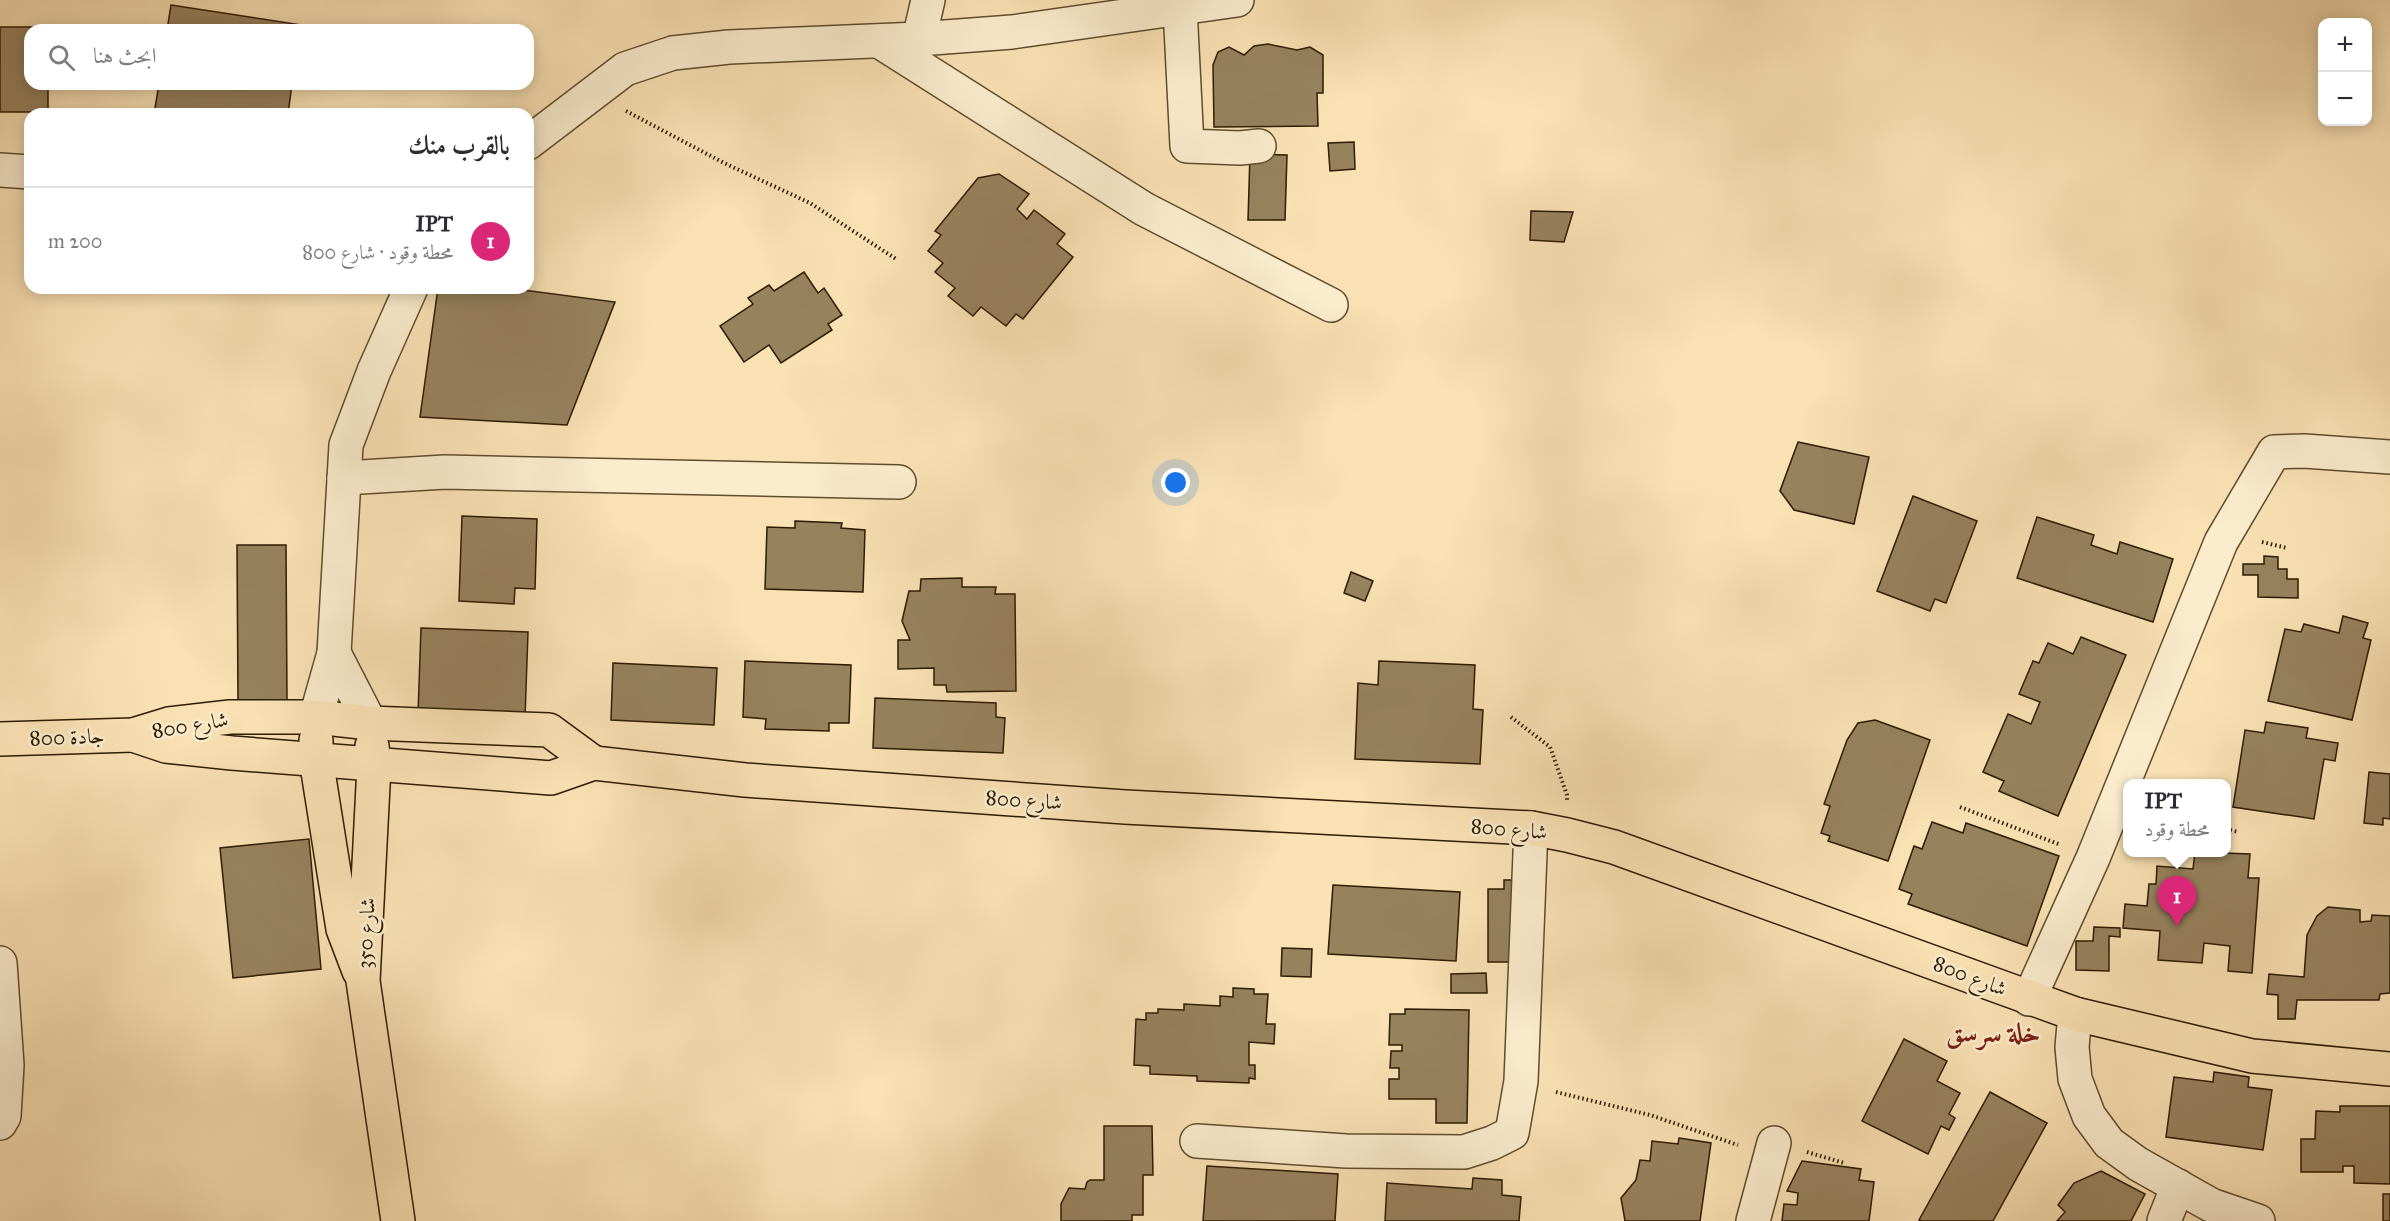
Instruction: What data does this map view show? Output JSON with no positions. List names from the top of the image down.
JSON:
{
  "streets": {
    "main road": ["شارع 800", "جادة 800", "شارع 350"]
  },
  "crossings": [
    ["شارع 800", "جادة 800"],
    ["شارع 800", "شارع 350"]
  ],
  "districts": ["خلة سرسق"],
  "page": {
    "map_buttons": ["+", "−"],
    "search": "ابحث هنا",
    "heading": "بالقرب منك",
    "list": [
      {
        "mark": "1",
        "name": "IPT",
        "note": "محطة وقود · شارع 800",
        "value": "200 m"
      }
    ],
    "popup": ["IPT", "محطة وقود"],
    "pins": "1"
  }
}
